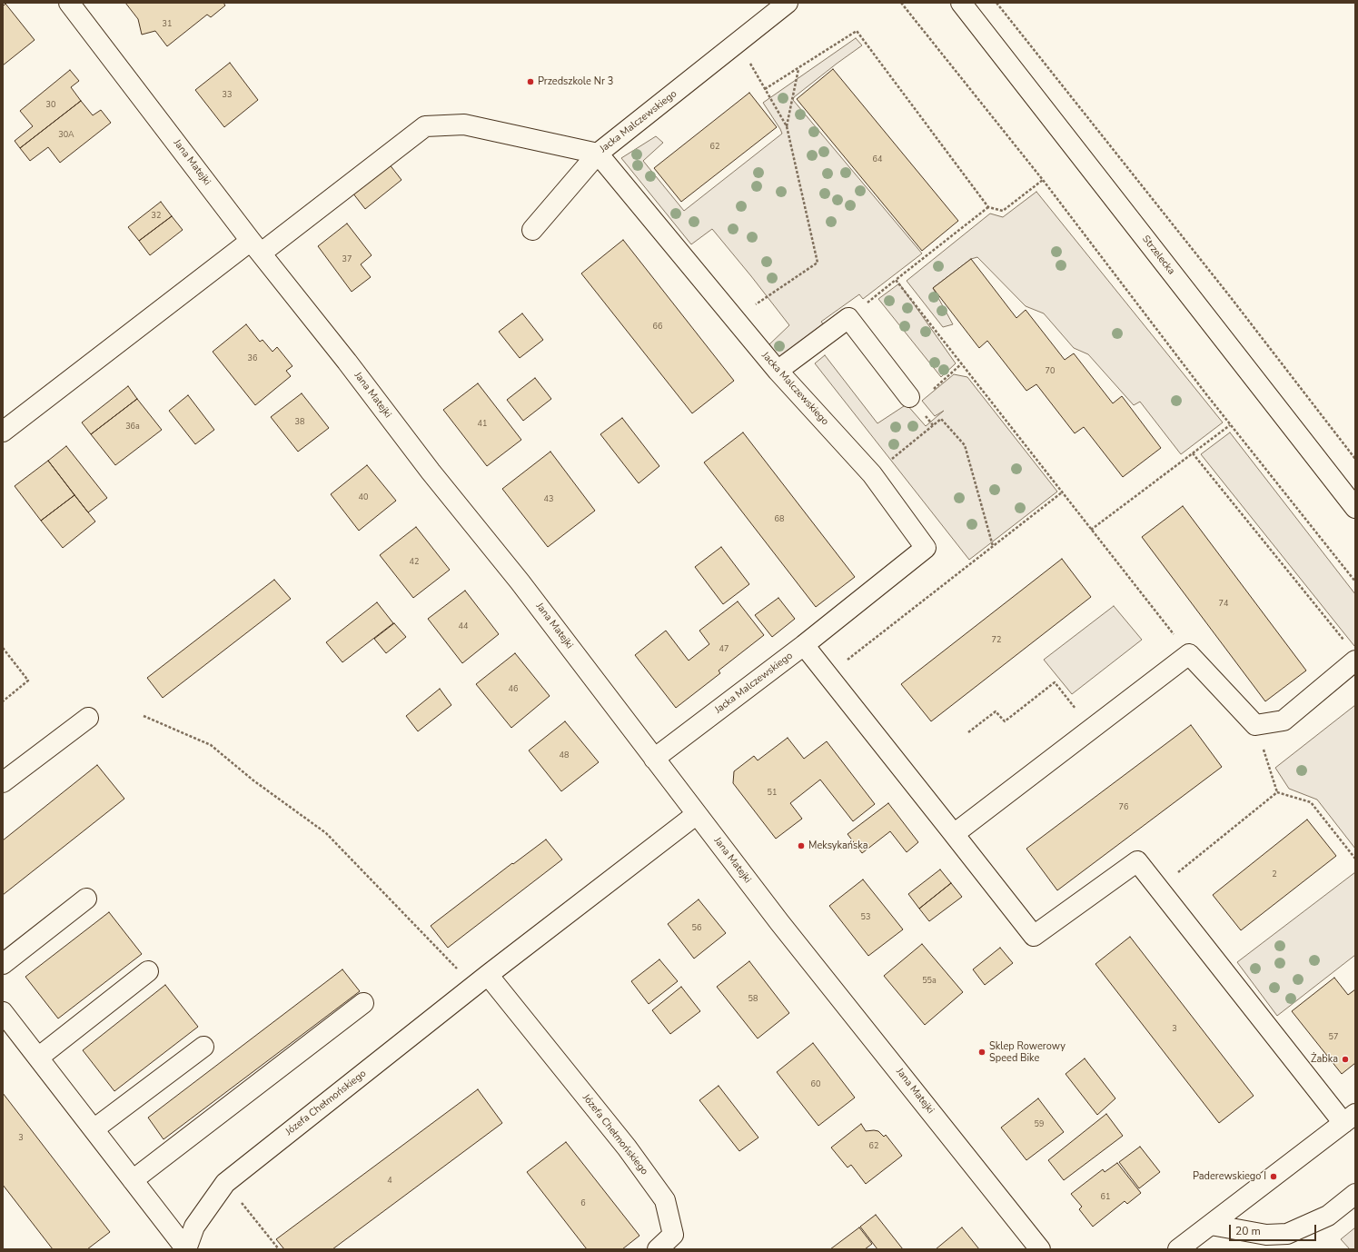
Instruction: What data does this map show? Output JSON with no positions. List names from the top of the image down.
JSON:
{
  "streets": {
    "street": [
      "Jacka Malczewskiego",
      "Jana Matejki",
      "Strzelecka",
      "Józefa Chełmońskiego"
    ]
  },
  "crossings": [
    ["Jacka Malczewskiego", "Jana Matejki"],
    ["Jana Matejki", "Józefa Chełmońskiego"]
  ],
  "places": [
    "Przedszkole Nr 3",
    "Meksykańska",
    "Sklep Rowerowy Speed Bike",
    "Żabka",
    "Paderewskiego I"
  ],
  "house_numbers": [
    "31",
    "33",
    "30",
    "30A",
    "62",
    "64",
    "32",
    "37",
    "66",
    "36",
    "70",
    "38",
    "41",
    "36a",
    "40",
    "43",
    "68",
    "42",
    "74",
    "44",
    "72",
    "47",
    "46",
    "48",
    "51",
    "76",
    "2",
    "53",
    "56",
    "55a",
    "58",
    "3",
    "57",
    "60",
    "59",
    "3",
    "62",
    "4",
    "61",
    "6"
  ],
  "scale_bar": "20 m"
}
